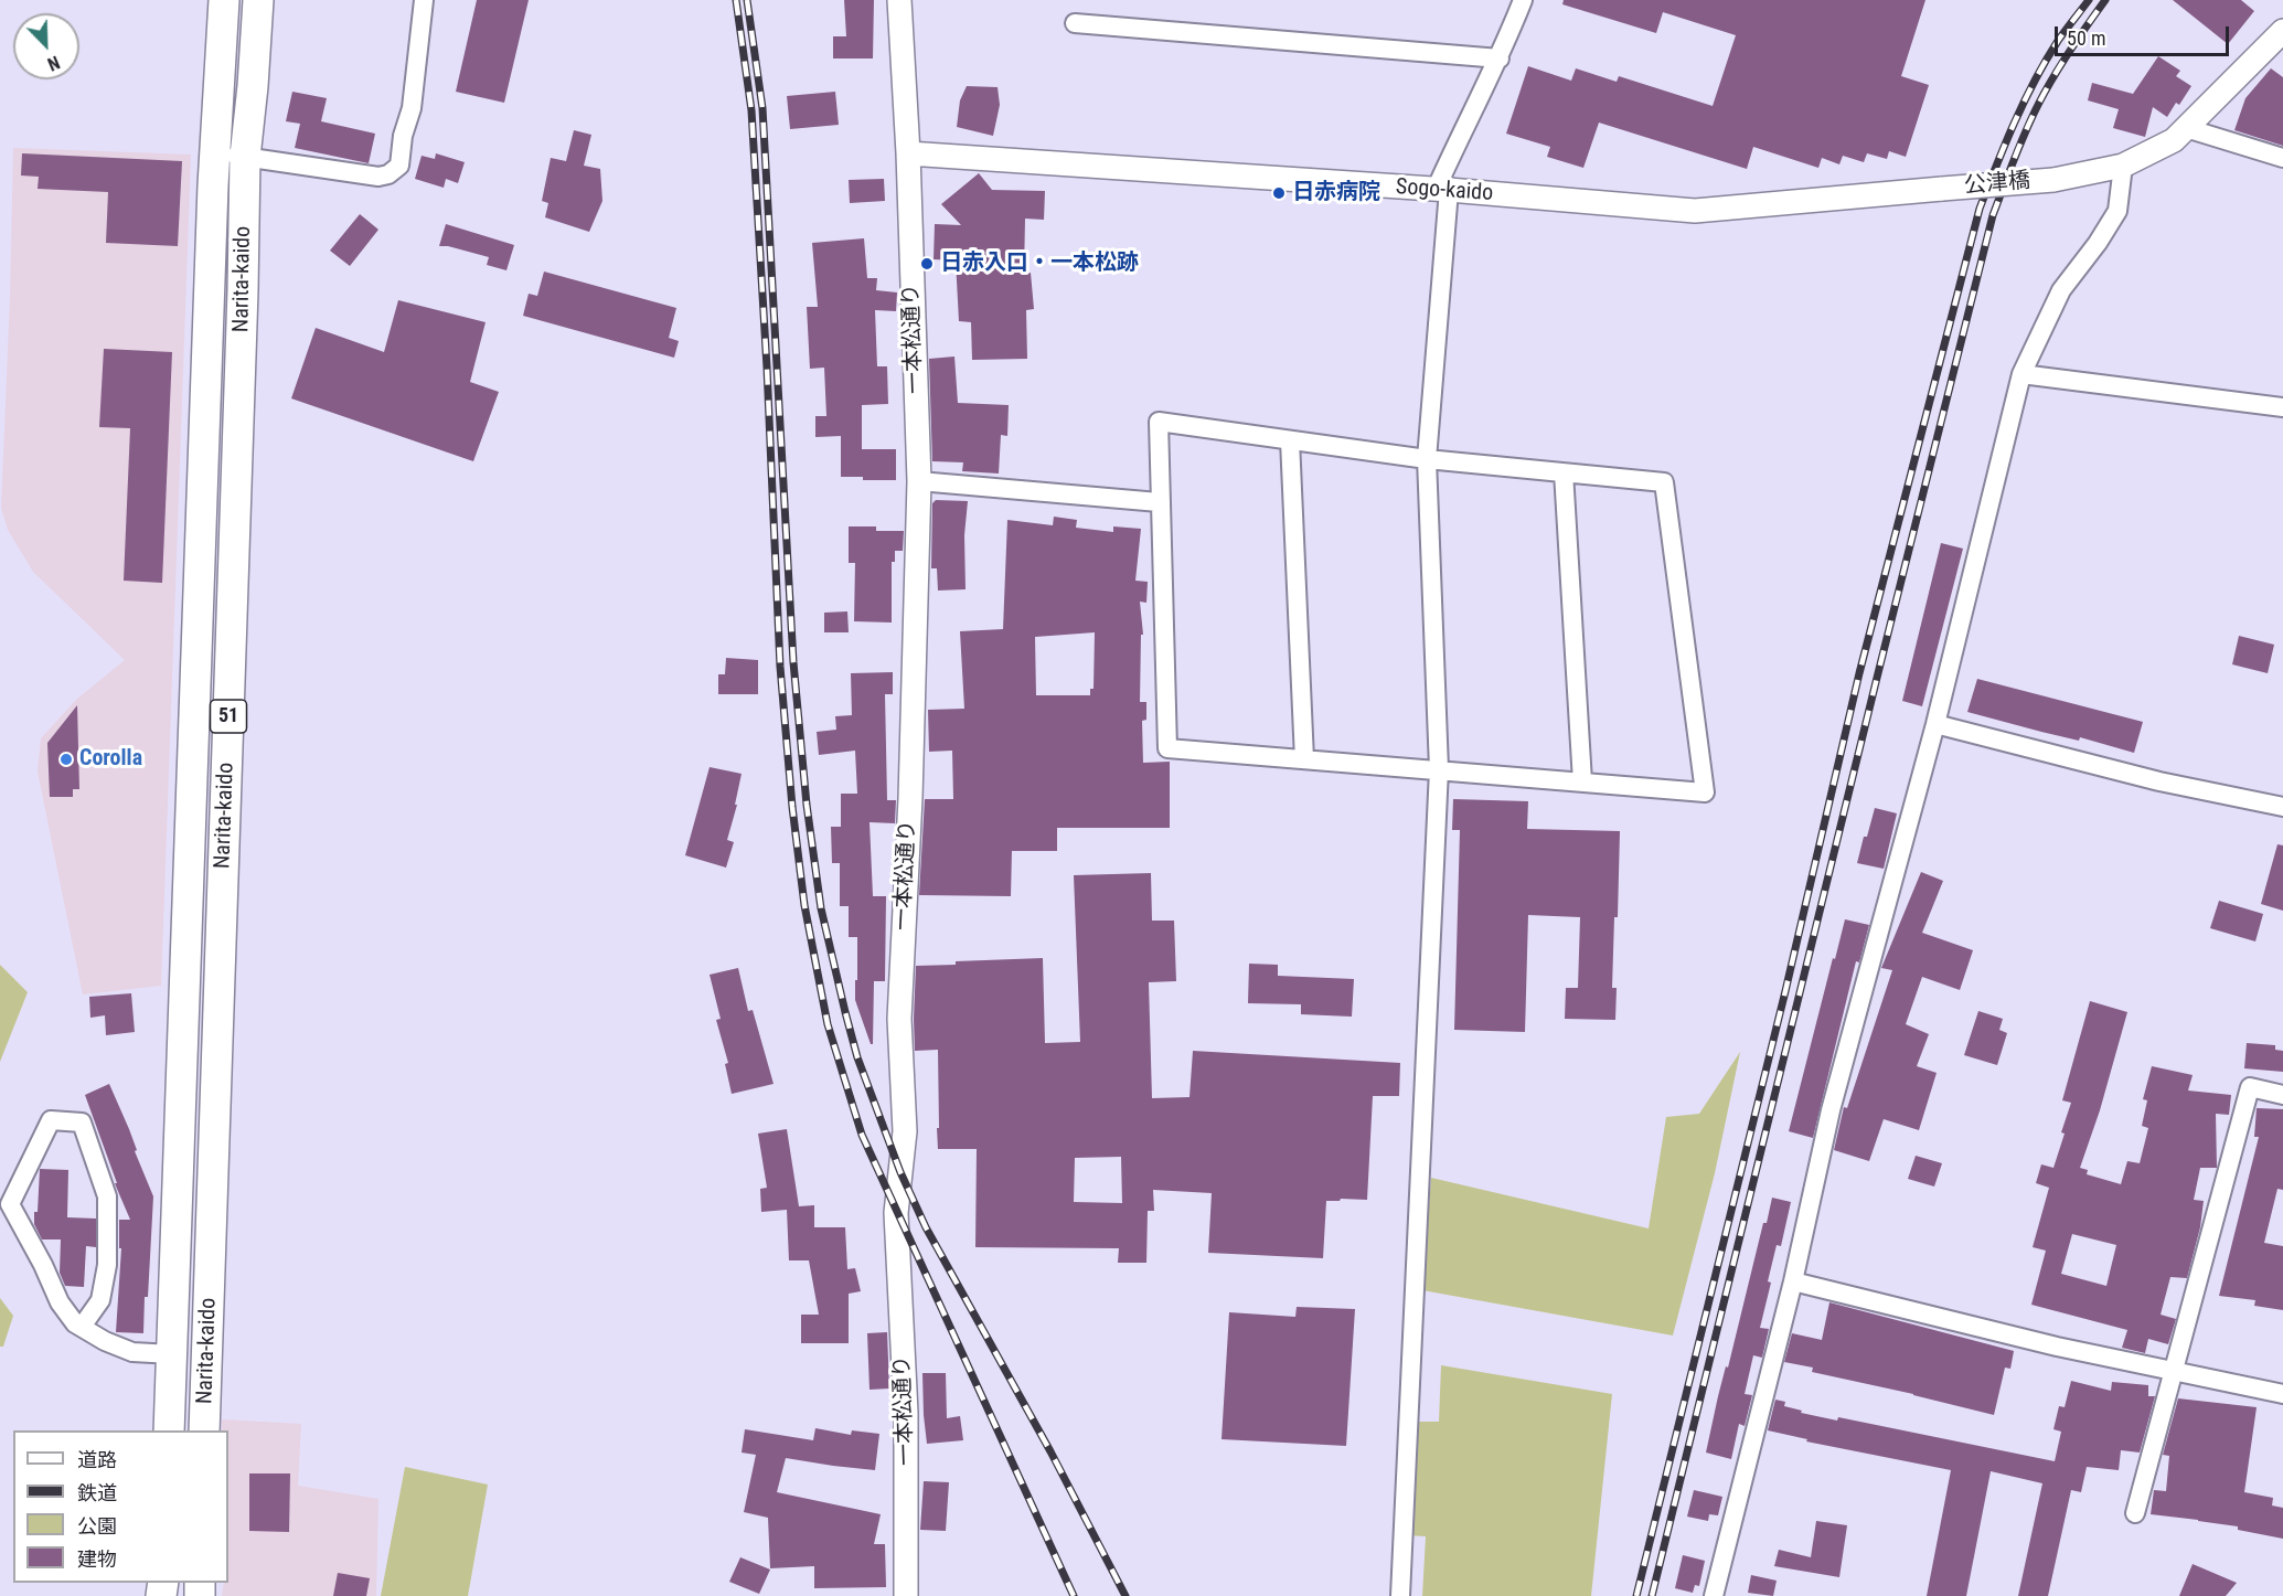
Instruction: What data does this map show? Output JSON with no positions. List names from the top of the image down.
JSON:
{
  "streets": {
    "highway": ["Narita-kaido", "51"],
    "street": ["公津橋", "Sogo-kaido", "一本松通り"]
  },
  "crossings": [
    ["公津橋", "Sogo-kaido"],
    ["Sogo-kaido", "一本松通り"]
  ],
  "places": ["日赤病院", "日赤入口・一本松跡", "Corolla"],
  "legend": [
    "道路",
    "鉄道",
    "公園",
    "建物"
  ],
  "scale_bar": "50 m",
  "north": "bottom right"
}
